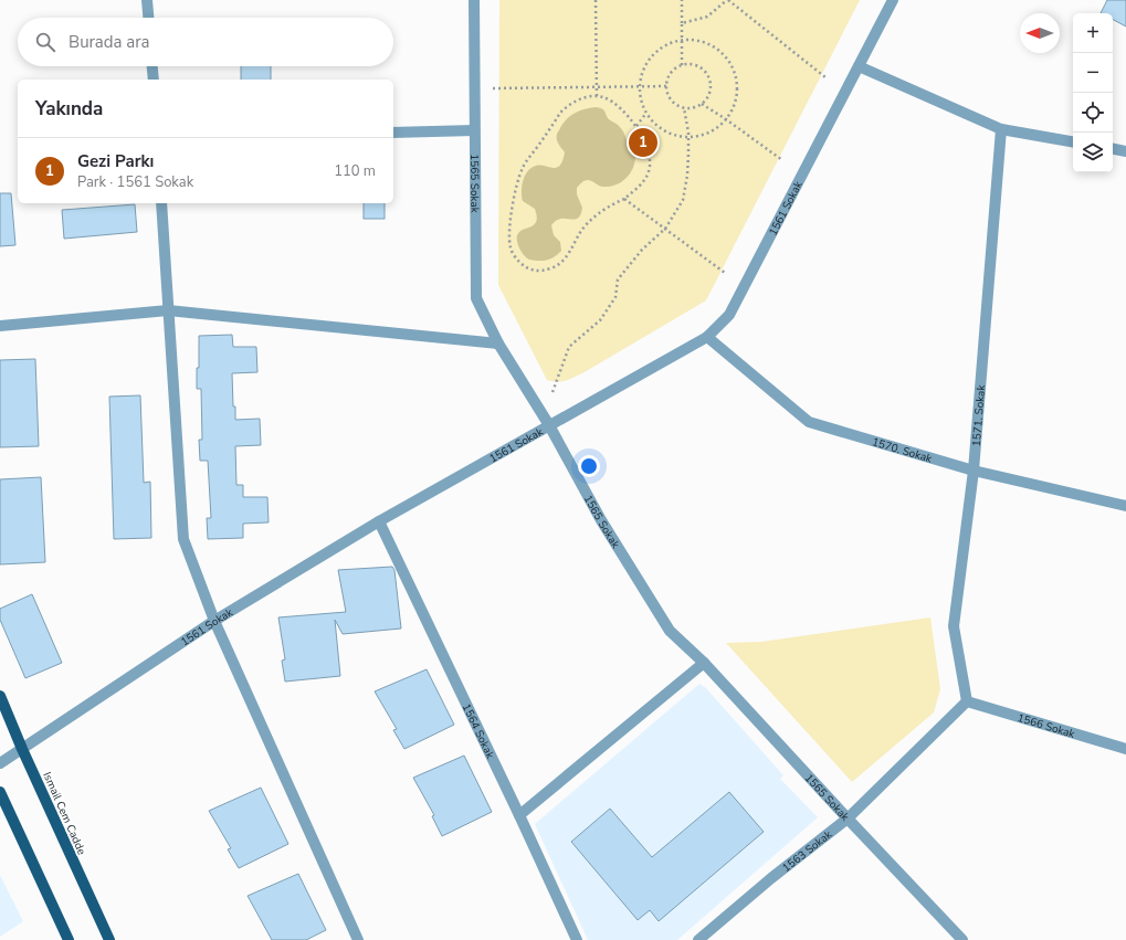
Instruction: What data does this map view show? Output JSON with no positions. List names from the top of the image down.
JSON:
{
  "streets": {
    "main road": ["Ismail Cem Cadde"],
    "street": [
      "1565 Sokak",
      "1561 Sokak",
      "1571. Sokak",
      "1570. Sokak",
      "1566 Sokak",
      "1564 Sokak",
      "1563 Sokak"
    ]
  },
  "crossings": [
    ["1565 Sokak", "1561 Sokak"],
    ["1565 Sokak", "1563 Sokak"],
    ["1561 Sokak", "1570. Sokak"],
    ["1561 Sokak", "1564 Sokak"],
    ["1561 Sokak", "Ismail Cem Cadde"],
    ["1571. Sokak", "1570. Sokak"],
    ["1571. Sokak", "1566 Sokak"],
    ["1571. Sokak", "1563 Sokak"],
    ["1566 Sokak", "1563 Sokak"]
  ],
  "north": "left",
  "page": {
    "map_buttons": ["+", "−"],
    "search": "Burada ara",
    "heading": "Yakında",
    "pins": "1",
    "list": [
      {
        "mark": "1",
        "name": "Gezi Parkı",
        "note": "Park · 1561 Sokak",
        "value": "110 m"
      }
    ]
  }
}
